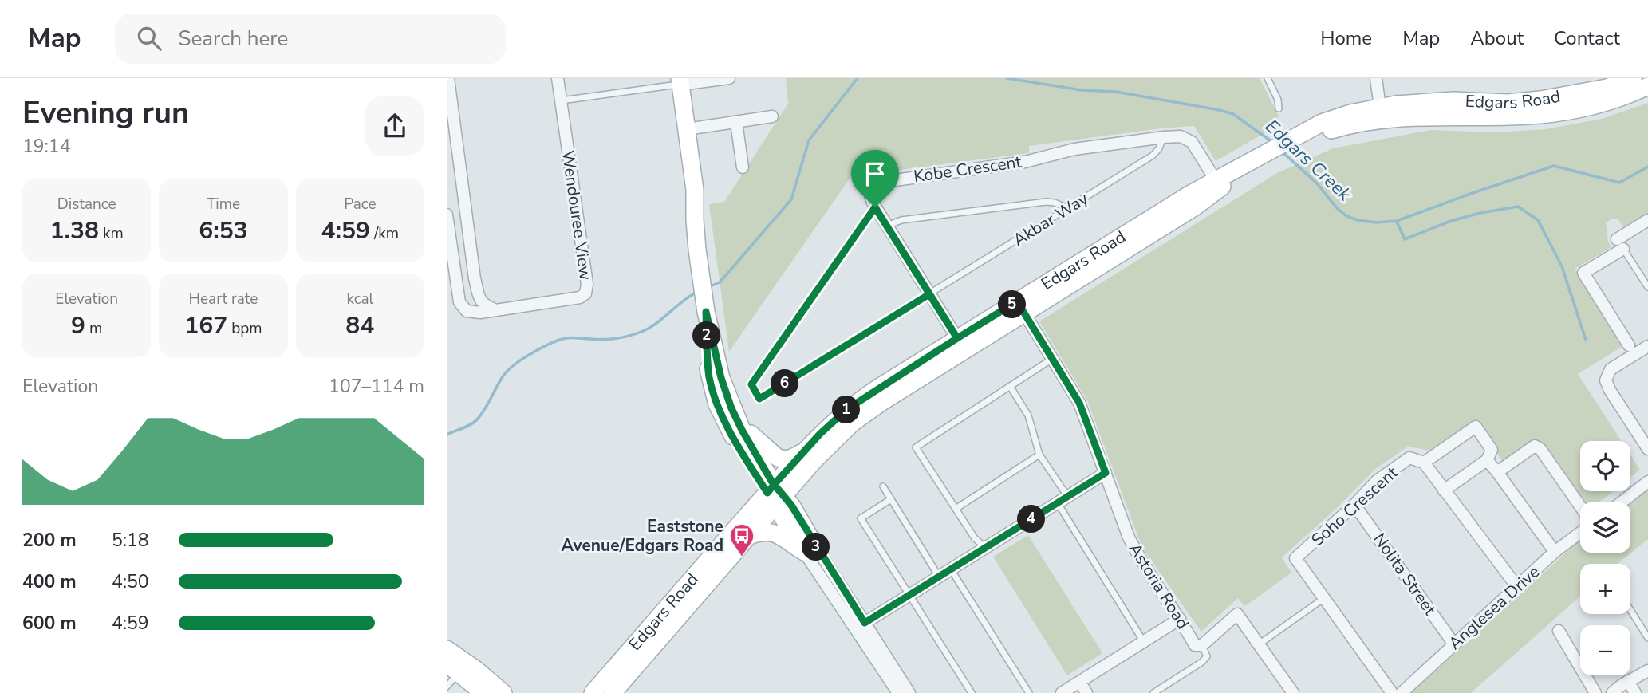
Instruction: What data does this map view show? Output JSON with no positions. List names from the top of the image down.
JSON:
{
  "streets": {
    "main road": ["Edgars Road"],
    "street": [
      "Kobe Crescent",
      "Wendouree View",
      "Soho Crescent",
      "Nolita Street",
      "Astoria Road",
      "Anglesea Drive"
    ],
    "lane": ["Akbar Way"]
  },
  "crossings": [
    ["Edgars Road", "Kobe Crescent"],
    ["Edgars Road", "Astoria Road"],
    ["Kobe Crescent", "Akbar Way"],
    ["Soho Crescent", "Nolita Street"],
    ["Nolita Street", "Anglesea Drive"]
  ],
  "water": ["Edgars Creek"],
  "places": {
    "bus stop": ["Eaststone Avenue/Edgars Road"]
  },
  "page": {
    "header": "Map",
    "search": "Search here",
    "nav": [
      "Home",
      "Map",
      "About",
      "Contact"
    ],
    "heading": ["Evening run", "19:14"],
    "stats": [
      ["Distance", "1.38 km"],
      ["Time", "6:53"],
      ["Pace", "4:59 /km"],
      ["Elevation", "9 m"],
      ["Heart rate", "167 bpm"],
      ["kcal", "84"]
    ],
    "pins": [
      "5",
      "2",
      "6",
      "1",
      "4",
      "3"
    ],
    "chart": ["Elevation", "107–114 m"],
    "map_buttons": ["+", "−"],
    "list": [
      {
        "name": "200 m",
        "note": "5:18"
      },
      {
        "name": "400 m",
        "note": "4:50"
      },
      {
        "name": "600 m",
        "note": "4:59"
      }
    ]
  }
}
